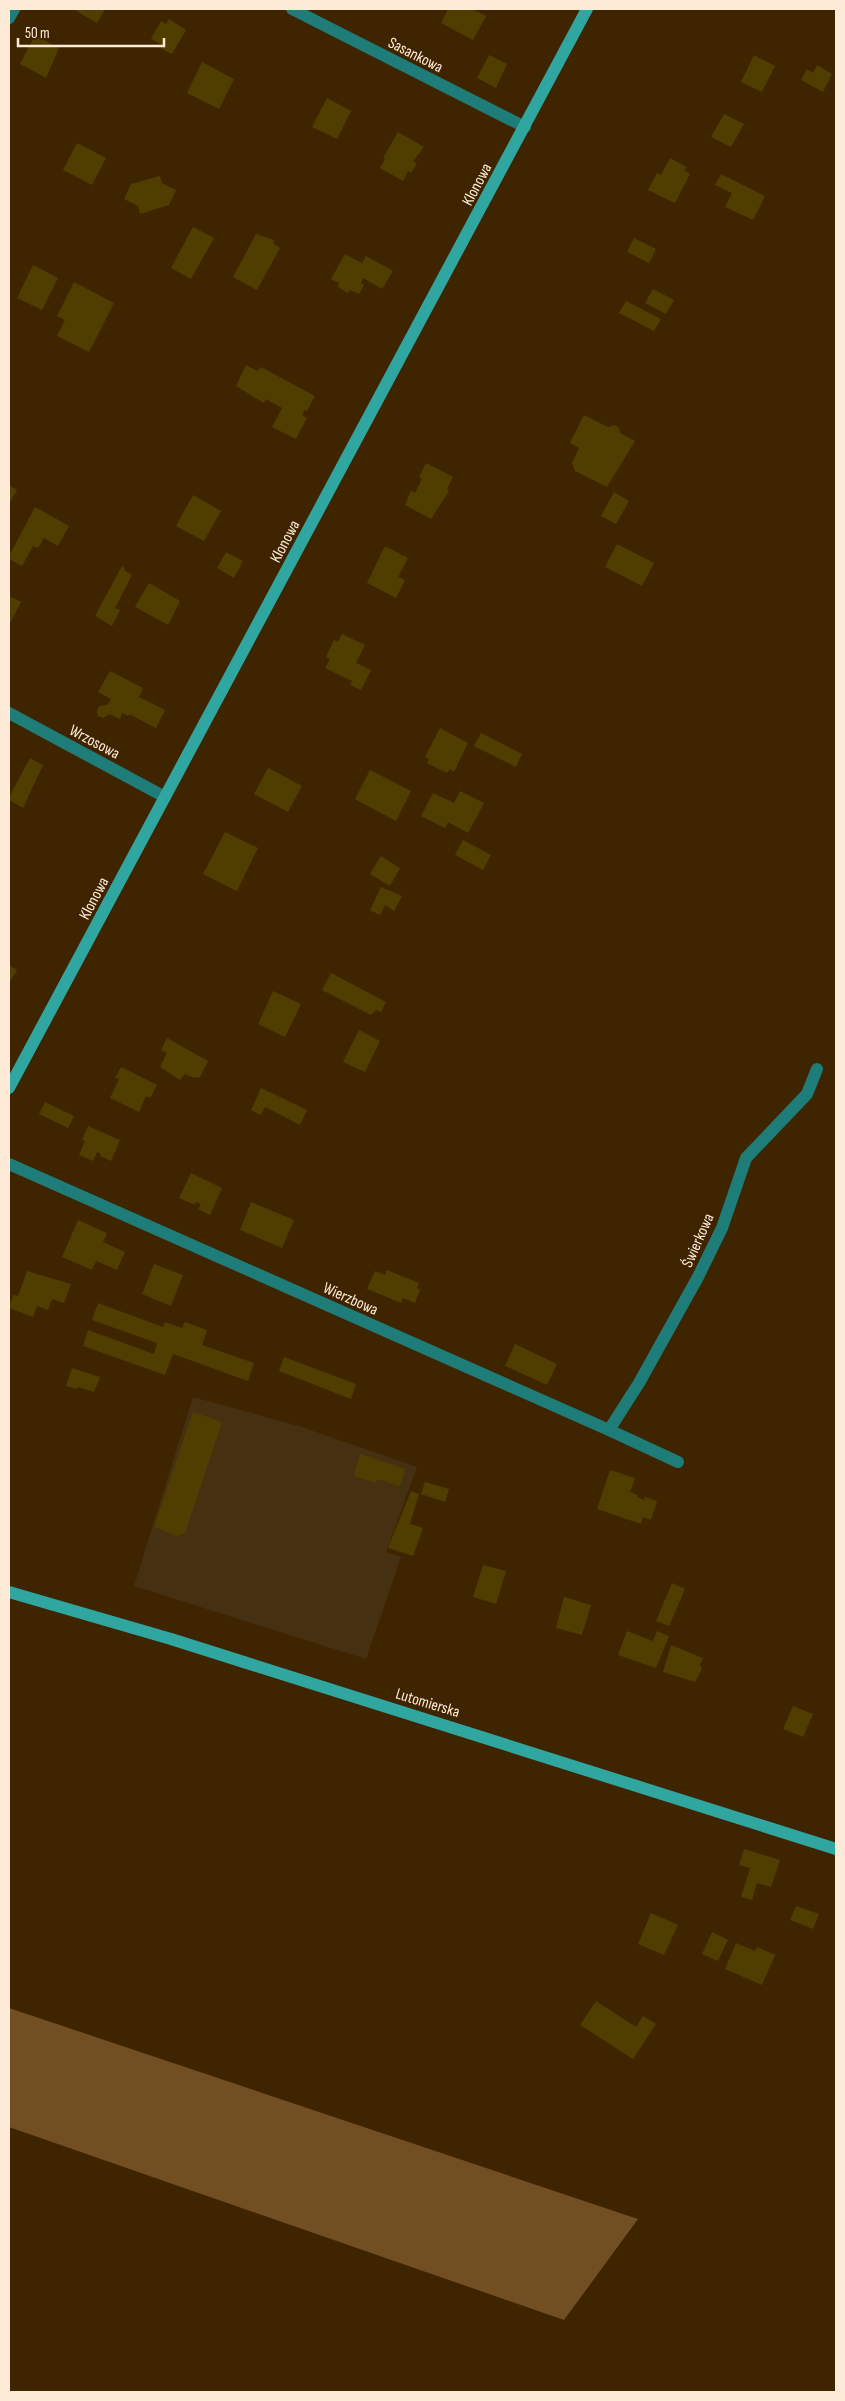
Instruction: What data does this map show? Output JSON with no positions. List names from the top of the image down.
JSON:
{
  "streets": {
    "street": [
      "Sasankowa",
      "Klonowa",
      "Wrzosowa",
      "Świerkowa",
      "Wierzbowa",
      "Lutomierska"
    ]
  },
  "crossings": [
    ["Sasankowa", "Klonowa"],
    ["Klonowa", "Wrzosowa"],
    ["Świerkowa", "Wierzbowa"]
  ],
  "scale_bar": "50 m"
}
